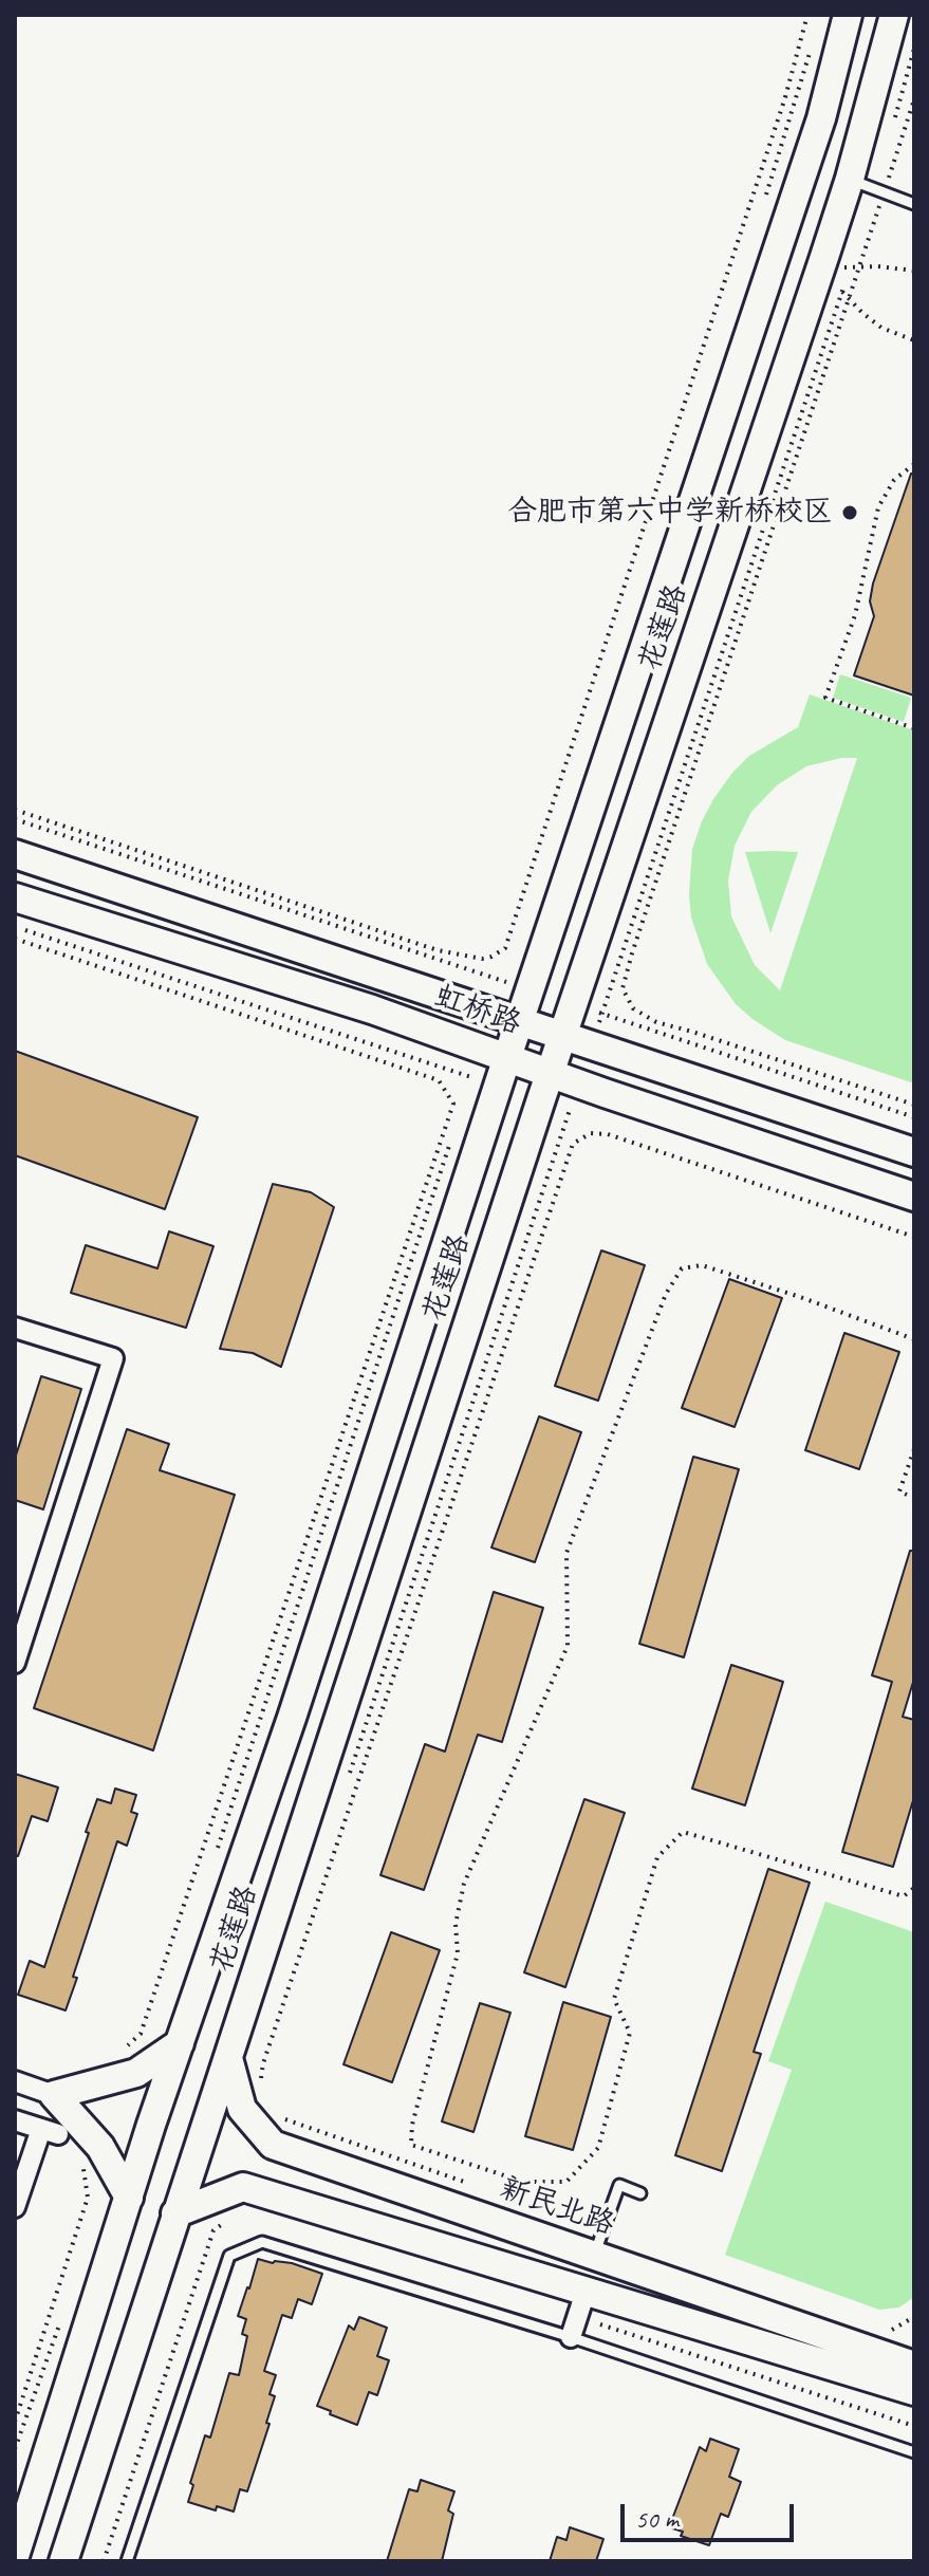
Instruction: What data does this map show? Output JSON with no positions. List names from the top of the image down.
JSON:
{
  "streets": {
    "main road": ["花莲路", "虹桥路", "新民北路"]
  },
  "crossings": [
    ["花莲路", "虹桥路"],
    ["花莲路", "新民北路"]
  ],
  "places": ["合肥市第六中学新桥校区"],
  "scale_bar": "50 m"
}
